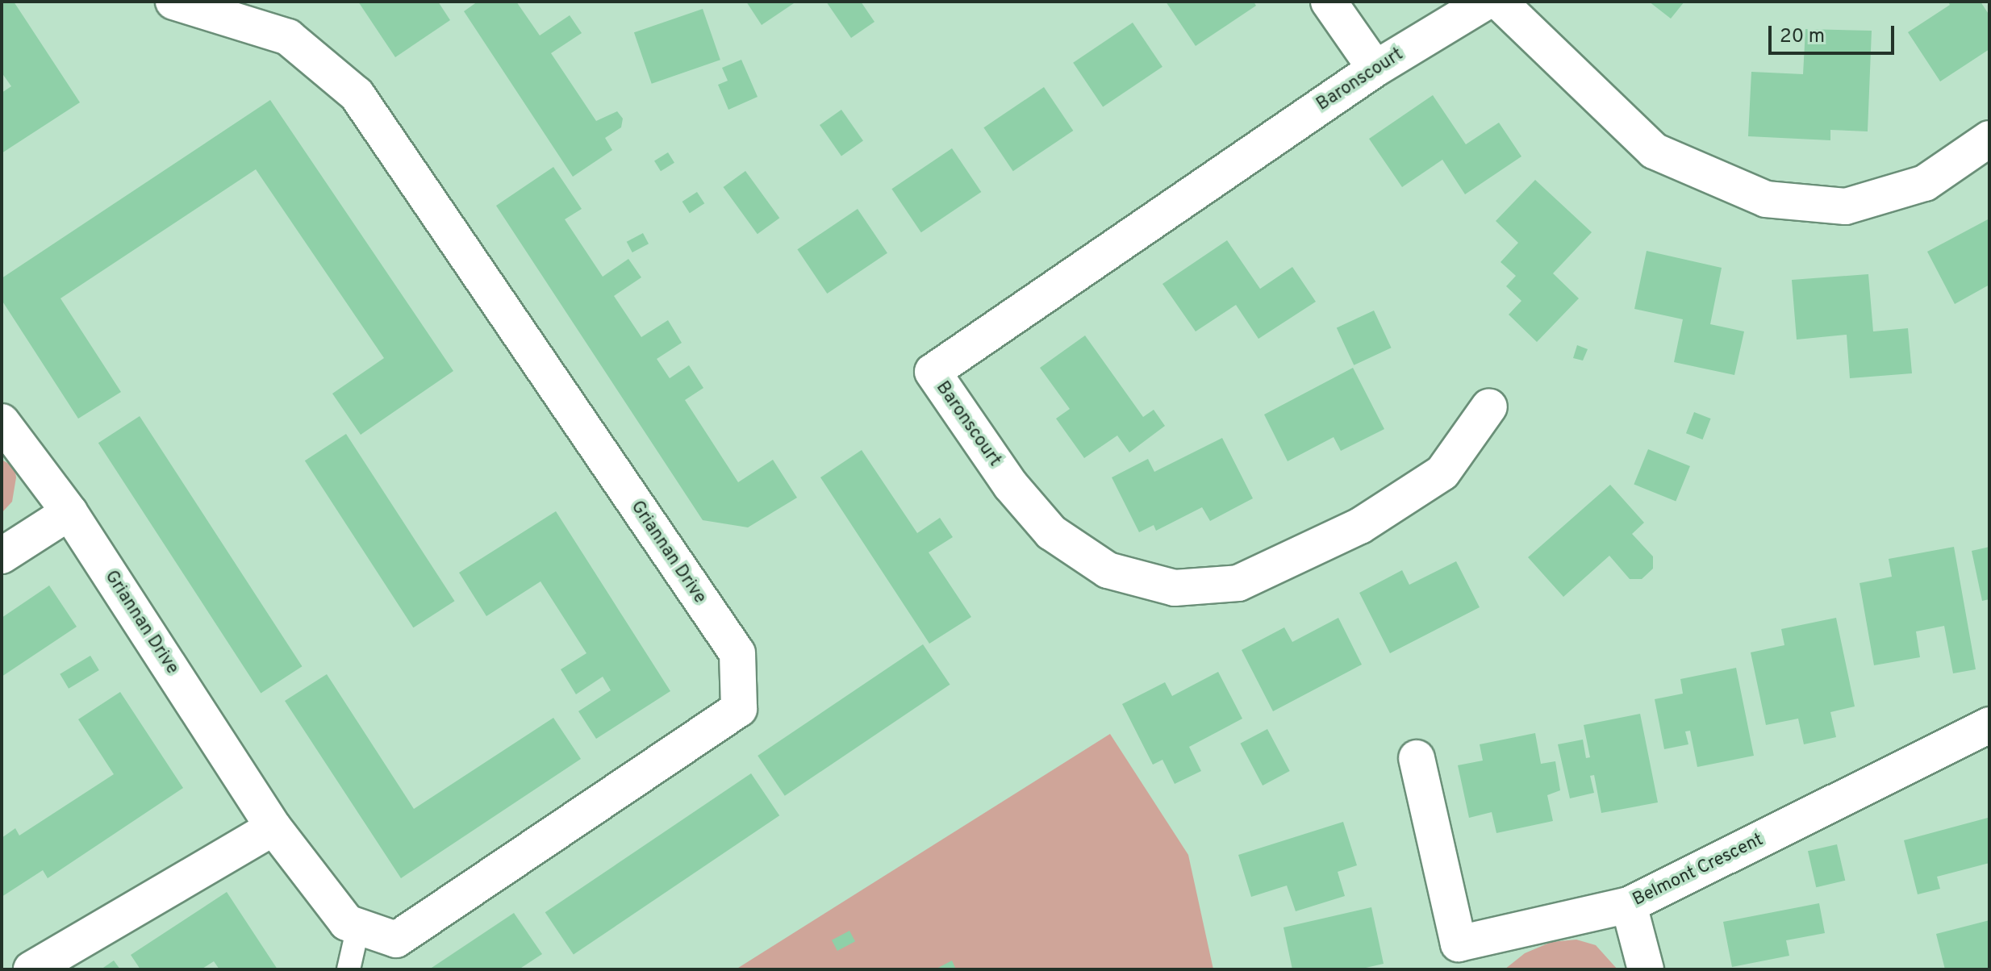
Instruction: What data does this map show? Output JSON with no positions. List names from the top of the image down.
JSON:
{
  "streets": {
    "street": ["Baronscourt", "Griannan Drive", "Belmont Crescent"]
  },
  "scale_bar": "20 m"
}
